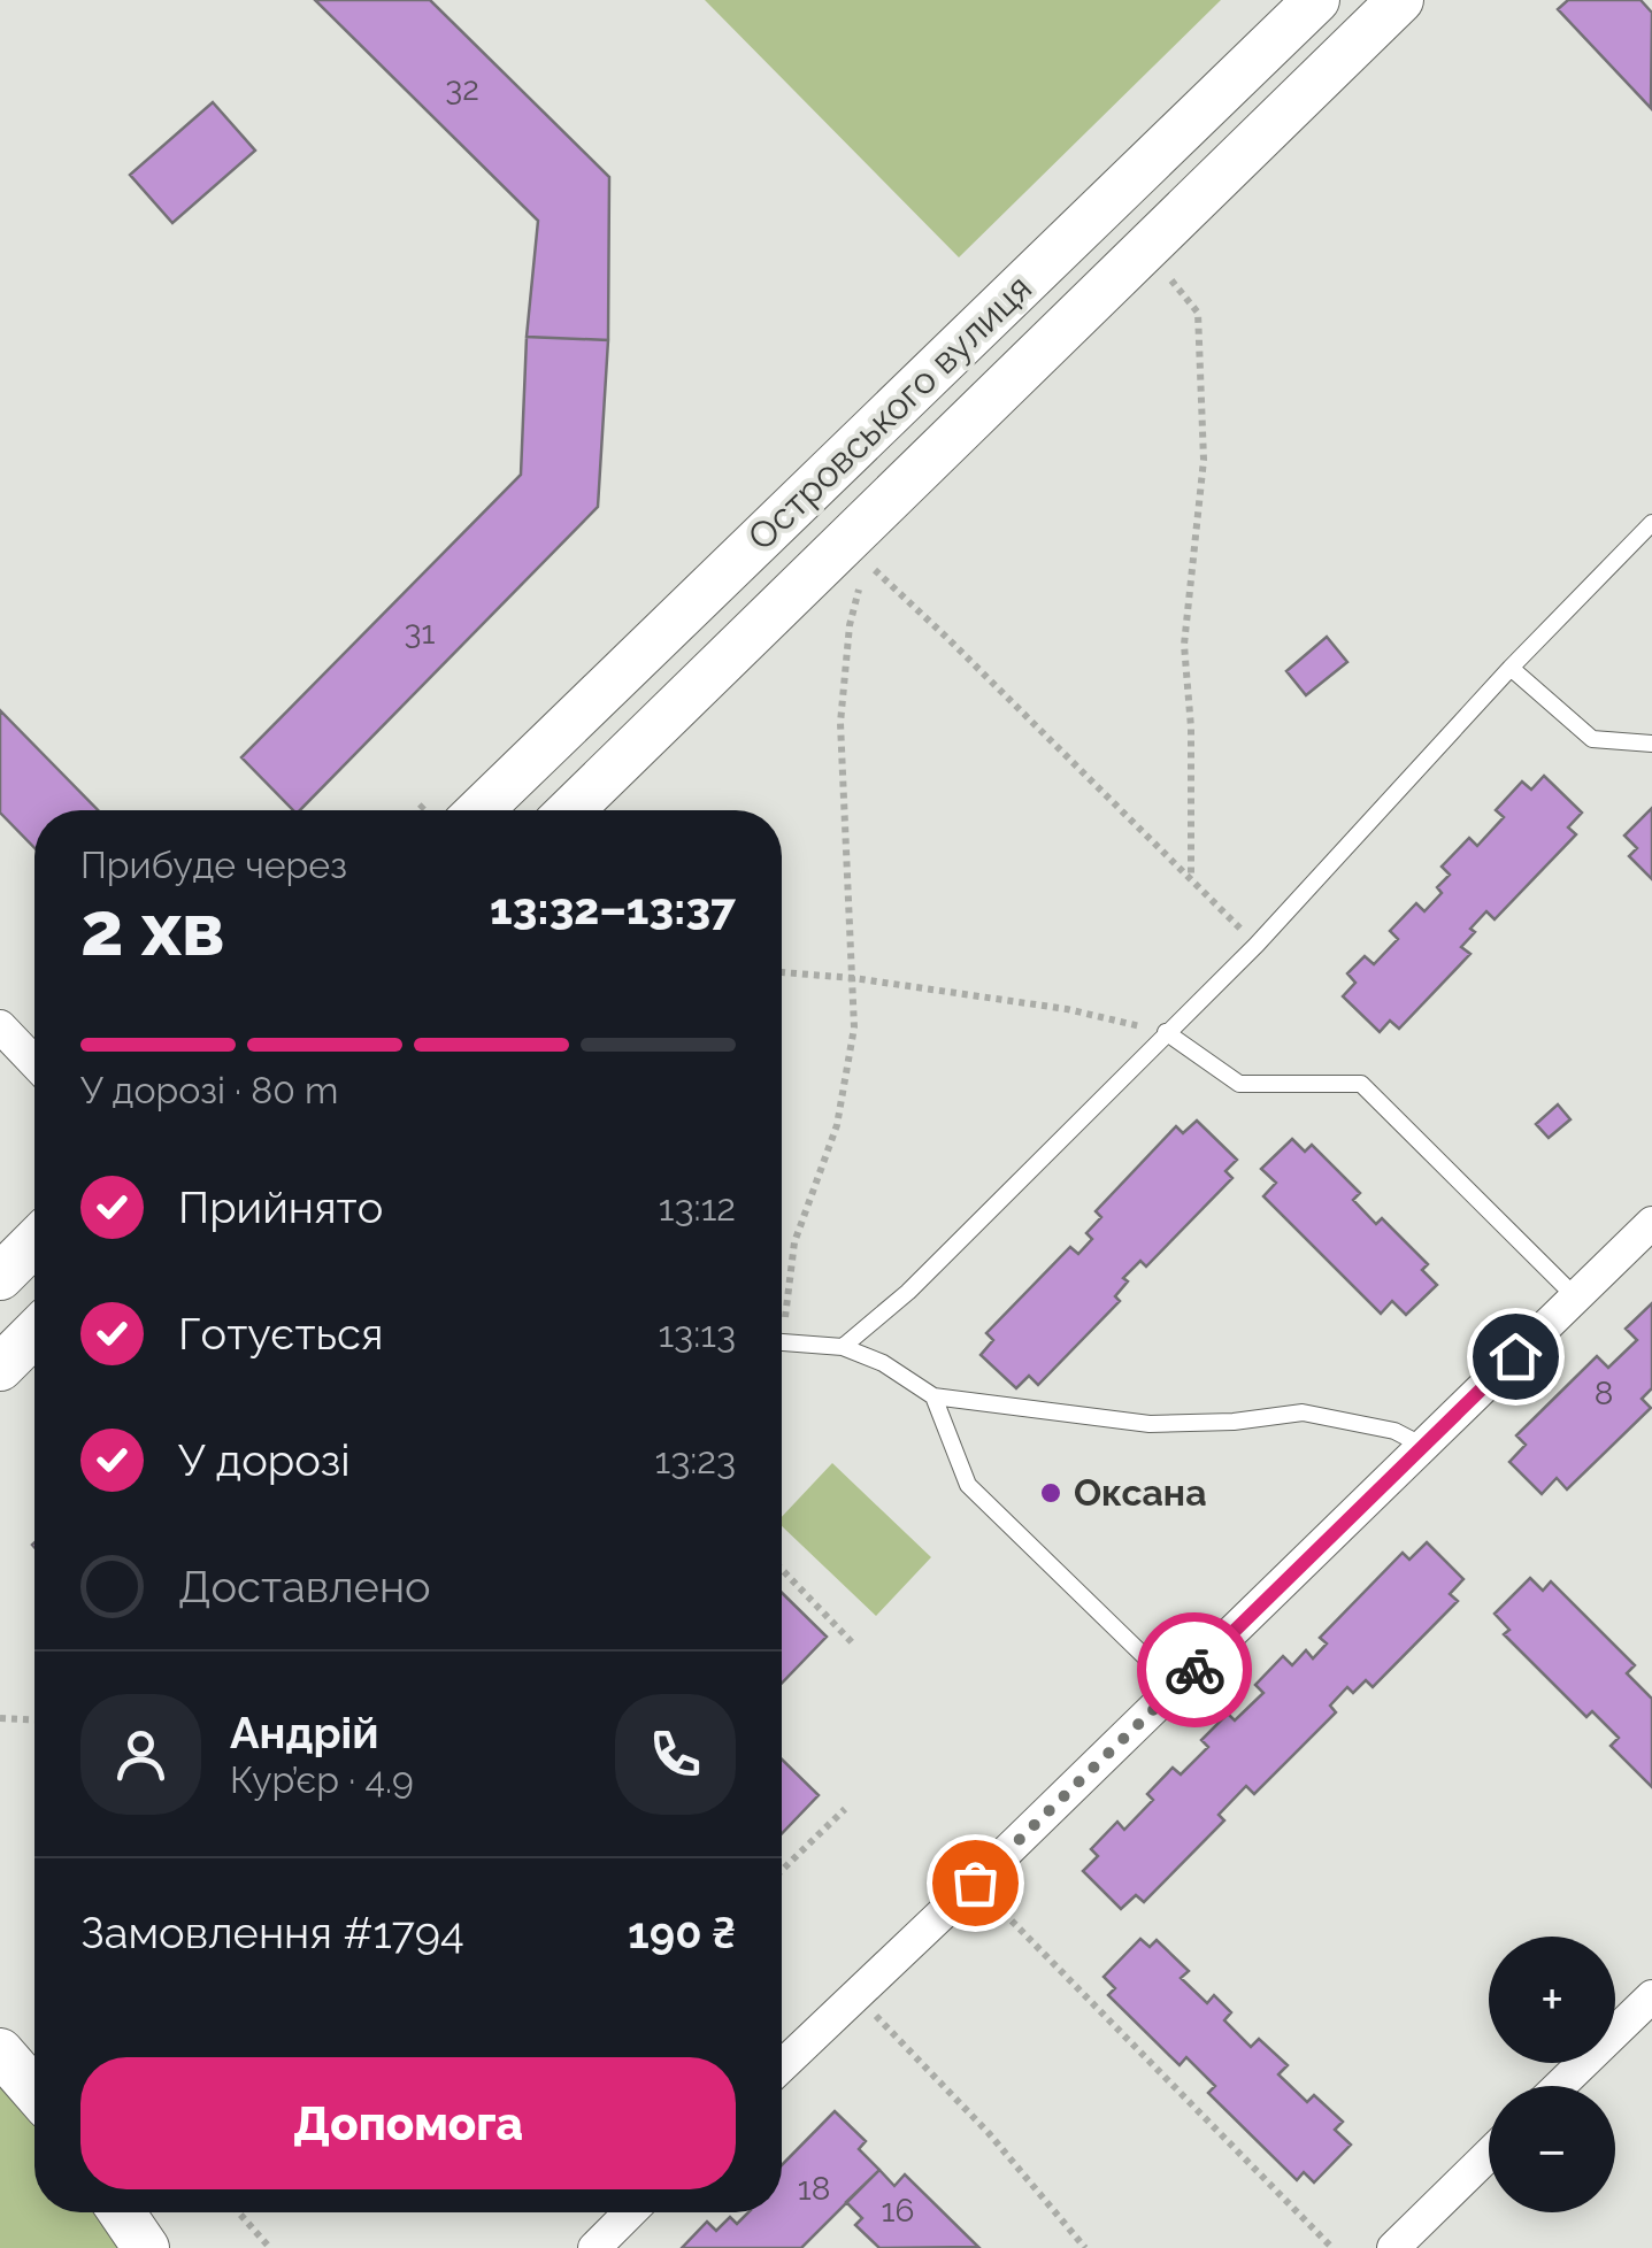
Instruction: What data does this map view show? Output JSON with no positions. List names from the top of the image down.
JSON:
{
  "streets": {
    "street": ["Островського вулиця"]
  },
  "places": ["Оксана"],
  "house_numbers": [
    "32",
    "31",
    "8",
    "18",
    "16"
  ],
  "page": {
    "heading": ["2 хв", "Прибуде через", "13:32–13:37"],
    "panel": [
      "Андрій",
      "Кур’єр · 4.9",
      "Замовлення #1794",
      "190 ₴"
    ],
    "bar": "У дорозі · 80 m",
    "list": [
      ["Прийнято", "13:12"],
      ["Готується", "13:13"],
      ["У дорозі", "13:23"],
      "Доставлено"
    ],
    "map_buttons": ["+", "−"],
    "buttons": "Допомога"
  }
}
